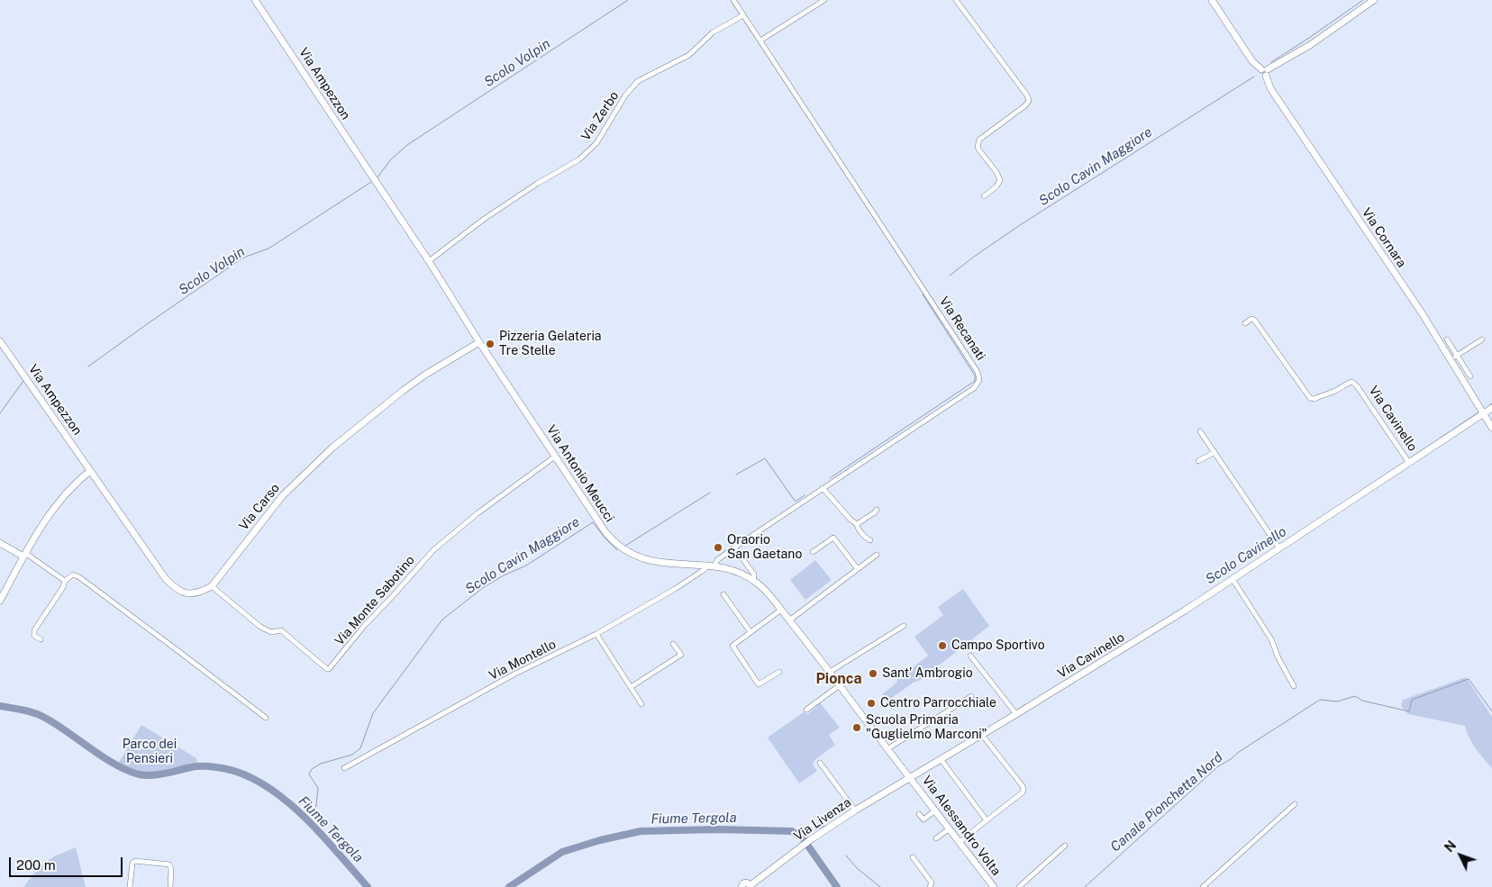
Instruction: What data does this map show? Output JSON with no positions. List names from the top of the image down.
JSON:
{
  "streets": {
    "street": [
      "Via Ampezzon",
      "Via Zerbo",
      "Via Cornara",
      "Via Recanati",
      "Via Cavinello",
      "Via Antonio Meucci",
      "Via Carso",
      "Via Monte Sabotino",
      "Via Montello",
      "Via Livenza",
      "Via Alessandro Volta"
    ]
  },
  "crossings": [
    ["Via Ampezzon", "Via Antonio Meucci"],
    ["Via Zerbo", "Via Antonio Meucci"],
    ["Via Cornara", "Via Cavinello"],
    ["Via Recanati", "Via Antonio Meucci"],
    ["Via Cavinello", "Via Antonio Meucci"],
    ["Via Cavinello", "Via Livenza"],
    ["Via Cavinello", "Via Alessandro Volta"],
    ["Via Antonio Meucci", "Via Carso"],
    ["Via Antonio Meucci", "Via Monte Sabotino"],
    ["Via Antonio Meucci", "Via Montello"],
    ["Via Antonio Meucci", "Via Livenza"],
    ["Via Antonio Meucci", "Via Alessandro Volta"],
    ["Via Carso", "Via Monte Sabotino"],
    ["Via Livenza", "Via Alessandro Volta"]
  ],
  "districts": ["Pionca"],
  "water": [
    "Scolo Volpin",
    "Scolo Cavin Maggiore",
    "Scolo Cavinello",
    "Canale Pionchetta Nord",
    "Fiume Tergola"
  ],
  "parks": ["Parco dei Pensieri"],
  "places": [
    "Pizzeria Gelateria Tre Stelle",
    "Oraorio San Gaetano",
    "Campo Sportivo",
    "Sant' Ambrogio",
    "Centro Parrocchiale",
    "Scuola Primaria \"Guglielmo Marconi\""
  ],
  "scale_bar": "200 m",
  "north": "top left"
}
